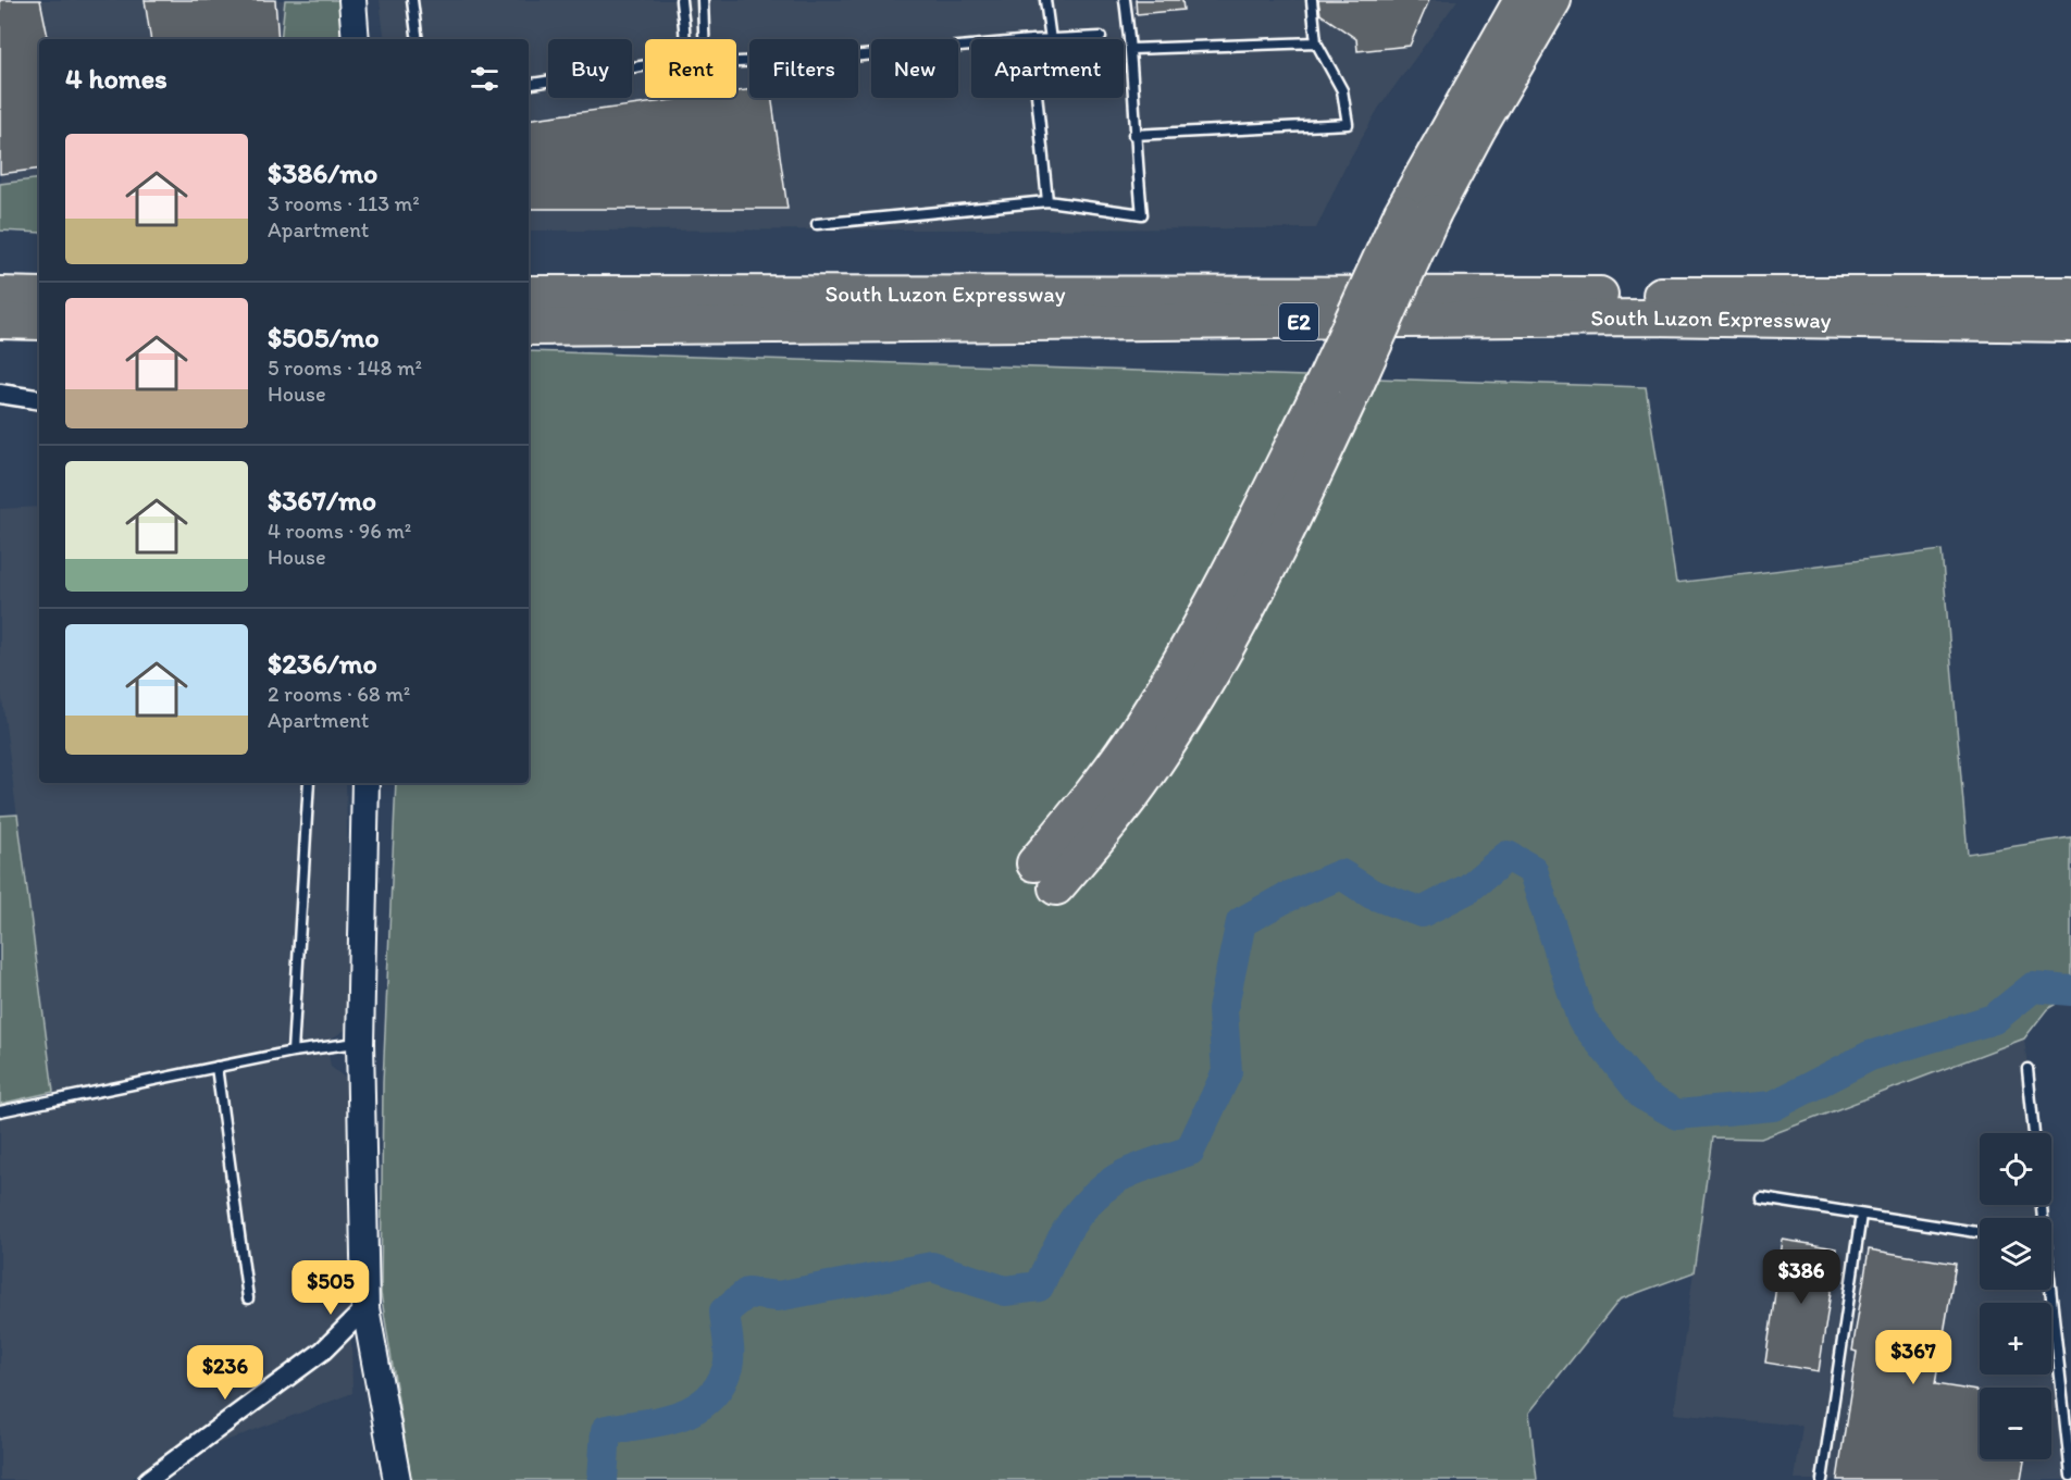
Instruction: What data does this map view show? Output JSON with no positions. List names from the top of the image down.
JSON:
{
  "streets": {
    "highway": ["South Luzon Expressway", "E2"]
  },
  "page": {
    "chip": [
      "Buy",
      "Rent",
      "Filters",
      "New",
      "Apartment"
    ],
    "heading": "4 homes",
    "list": [
      {
        "name": "$386/mo",
        "note": "3 rooms · 113 m² · Apartment"
      },
      {
        "name": "$505/mo",
        "note": "5 rooms · 148 m² · House"
      },
      {
        "name": "$367/mo",
        "note": "4 rooms · 96 m² · House"
      },
      {
        "name": "$236/mo",
        "note": "2 rooms · 68 m² · Apartment"
      }
    ],
    "map_buttons": ["+", "−"],
    "price": [
      "$386",
      "$505",
      "$367",
      "$236"
    ]
  }
}
